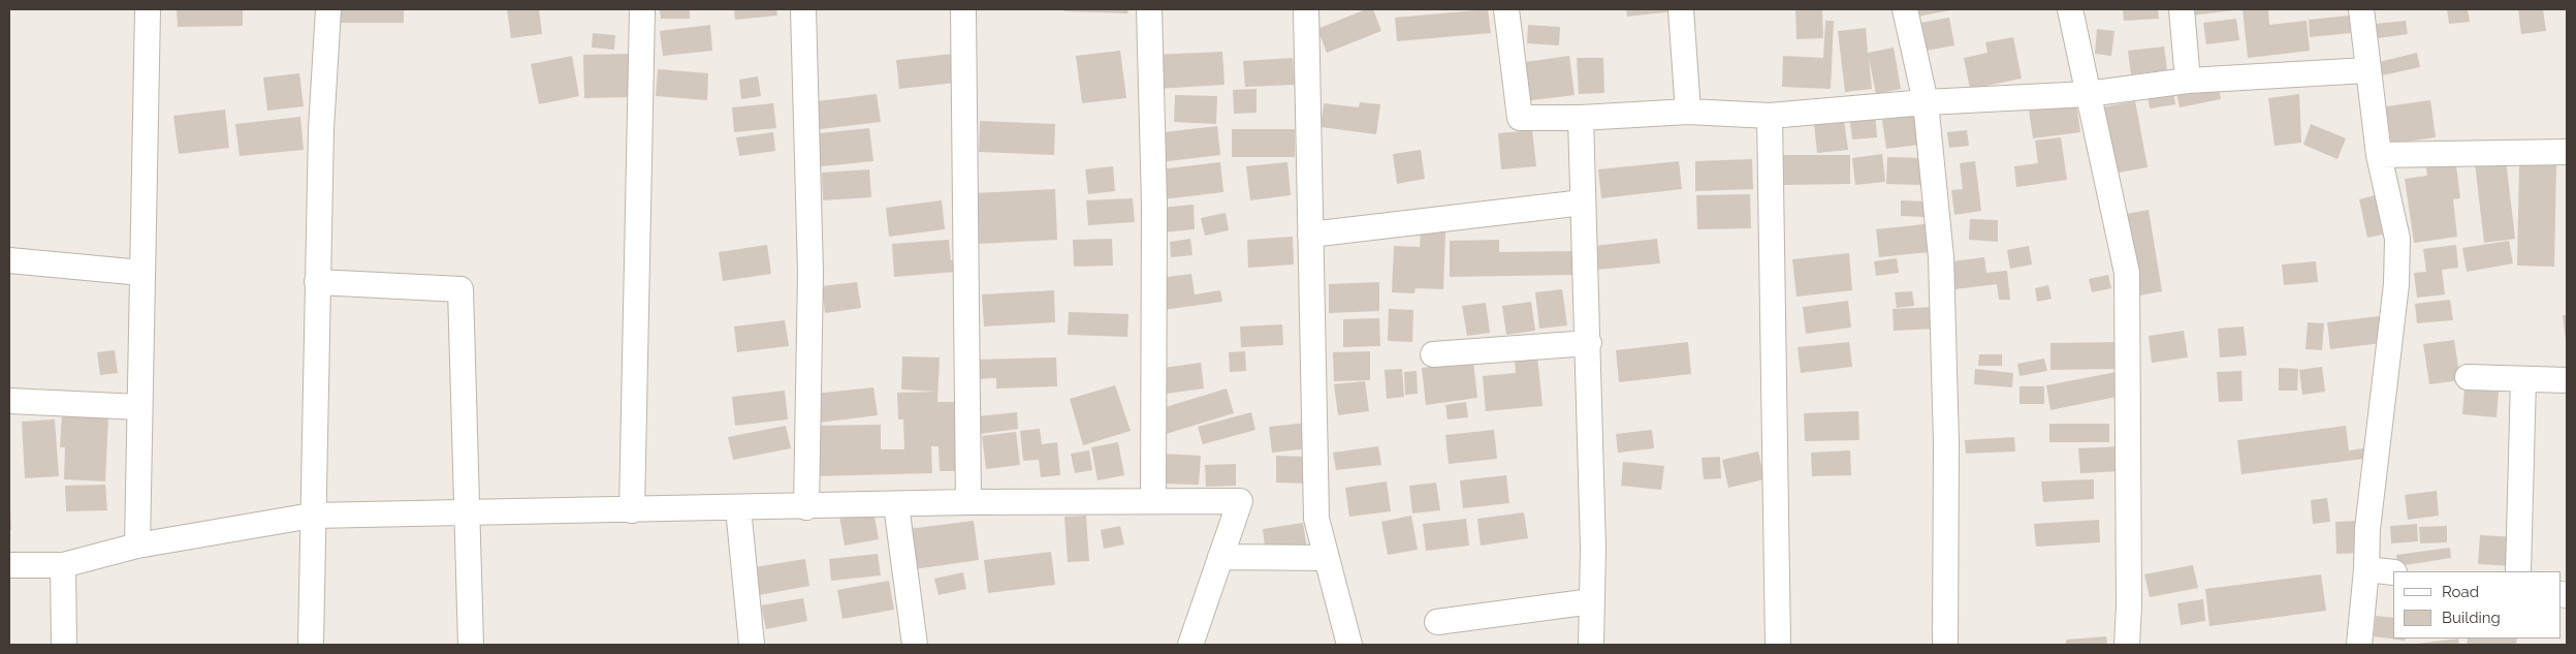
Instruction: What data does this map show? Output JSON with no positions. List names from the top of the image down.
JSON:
{
  "legend": ["Road", "Building"]
}
